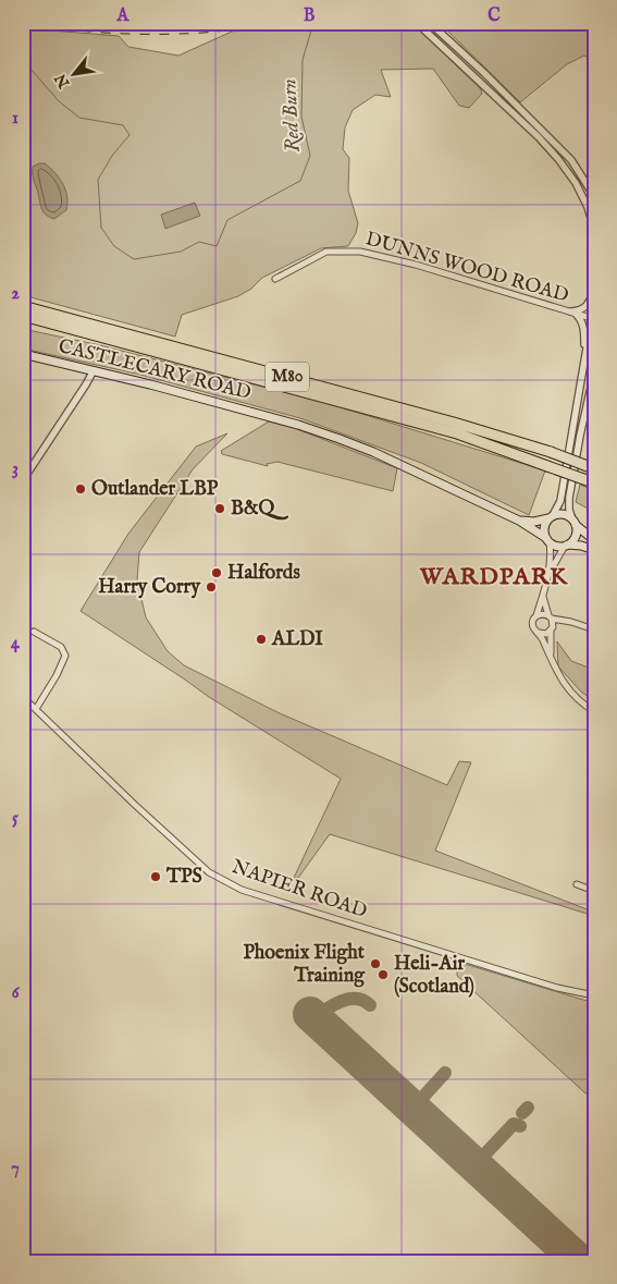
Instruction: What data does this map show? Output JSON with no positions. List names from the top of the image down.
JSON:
{
  "streets": {
    "highway": ["M80"],
    "main road": ["CASTLECARY ROAD"],
    "street": ["DUNNS WOOD ROAD", "NAPIER ROAD"]
  },
  "districts": ["WARDPARK"],
  "water": ["Red Burn"],
  "places": [
    "Outlander LBP",
    "B&Q",
    "Halfords",
    "Harry Corry",
    "ALDI",
    "TPS",
    "Phoenix Flight Training",
    "Heli-Air (Scotland)"
  ],
  "north": "bottom left",
  "grid": {
    "columns": ["A", "B", "C"],
    "rows": [
      "1",
      "2",
      "3",
      "4",
      "5",
      "6",
      "7"
    ]
  }
}
